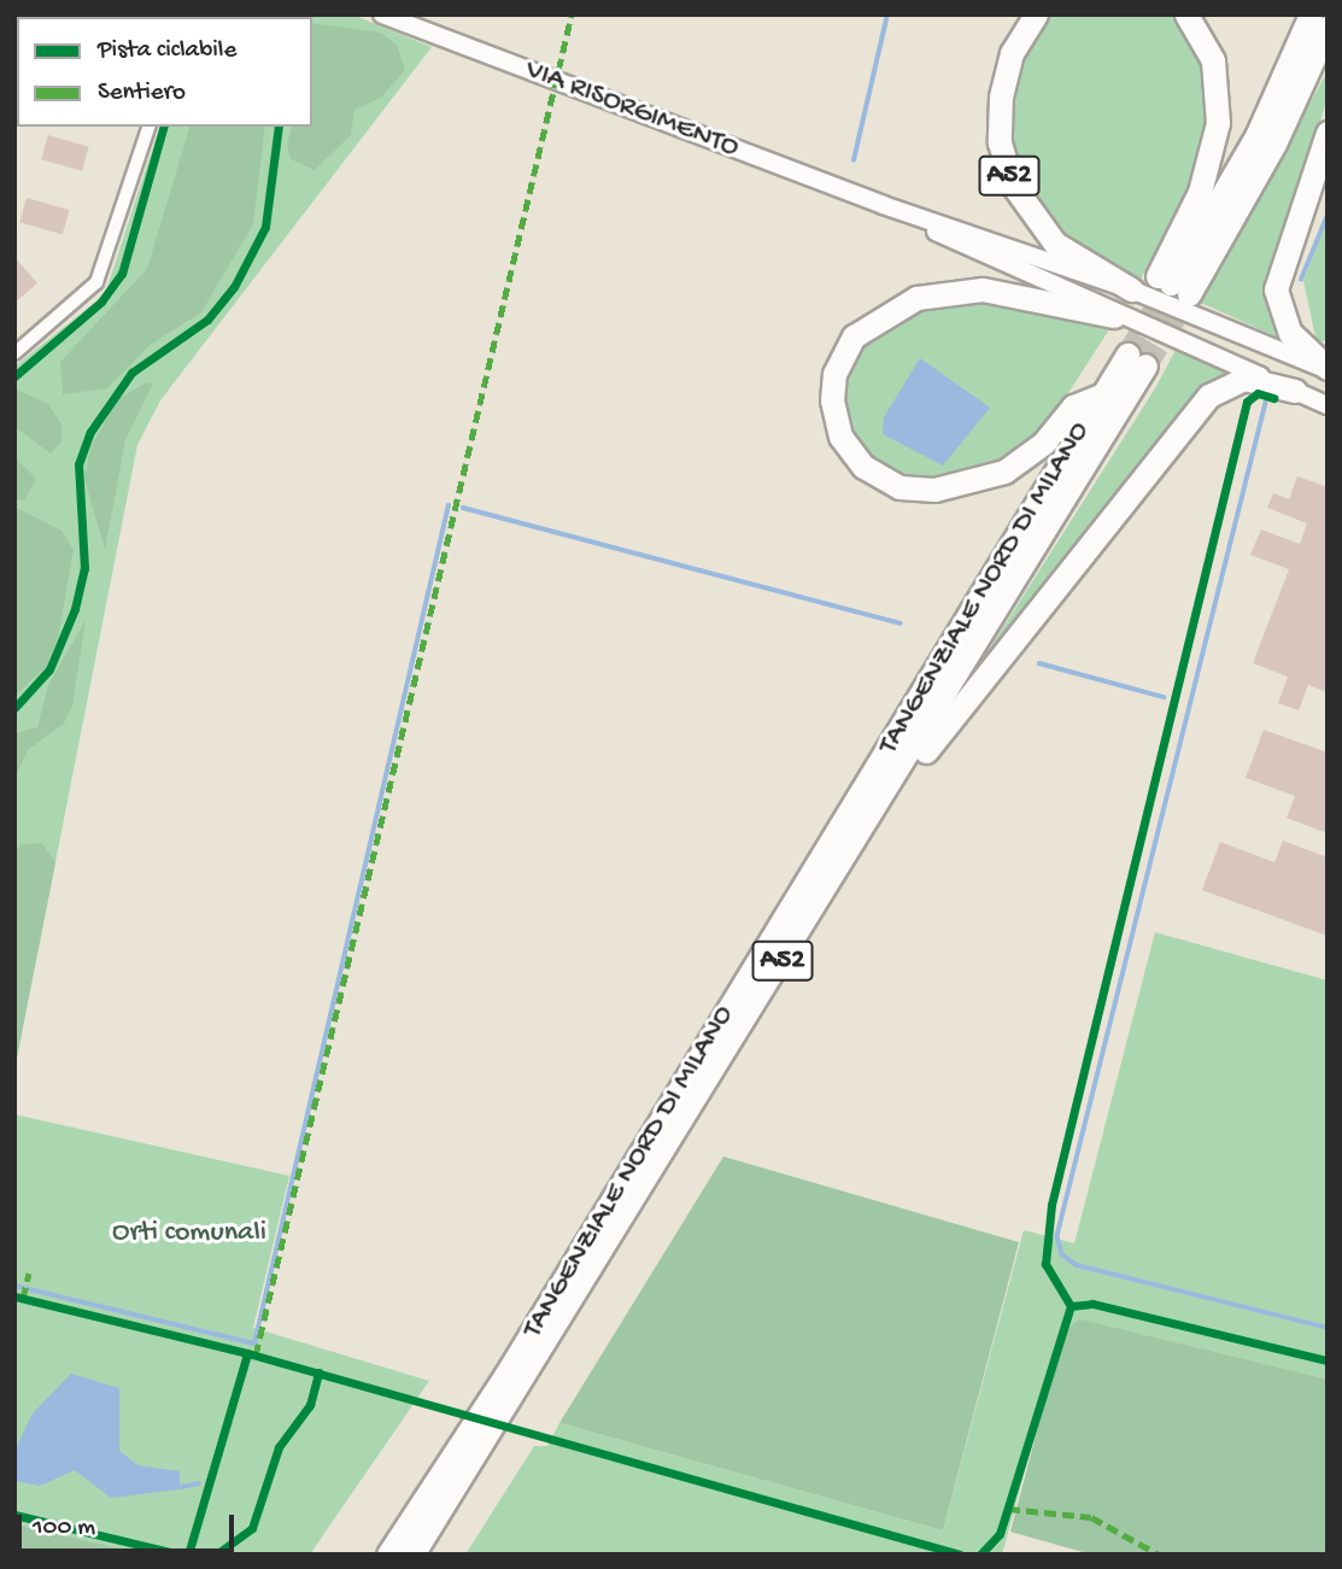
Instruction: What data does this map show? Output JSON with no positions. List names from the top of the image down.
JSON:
{
  "streets": {
    "highway": ["A52", "TANGENZIALE NORD DI MILANO"],
    "street": ["VIA RISORGIMENTO"]
  },
  "crossings": [
    ["VIA RISORGIMENTO", "A52"],
    ["A52", "TANGENZIALE NORD DI MILANO"]
  ],
  "parks": ["Orti comunali"],
  "legend": ["Pista ciclabile", "Sentiero"],
  "scale_bar": "100 m"
}
